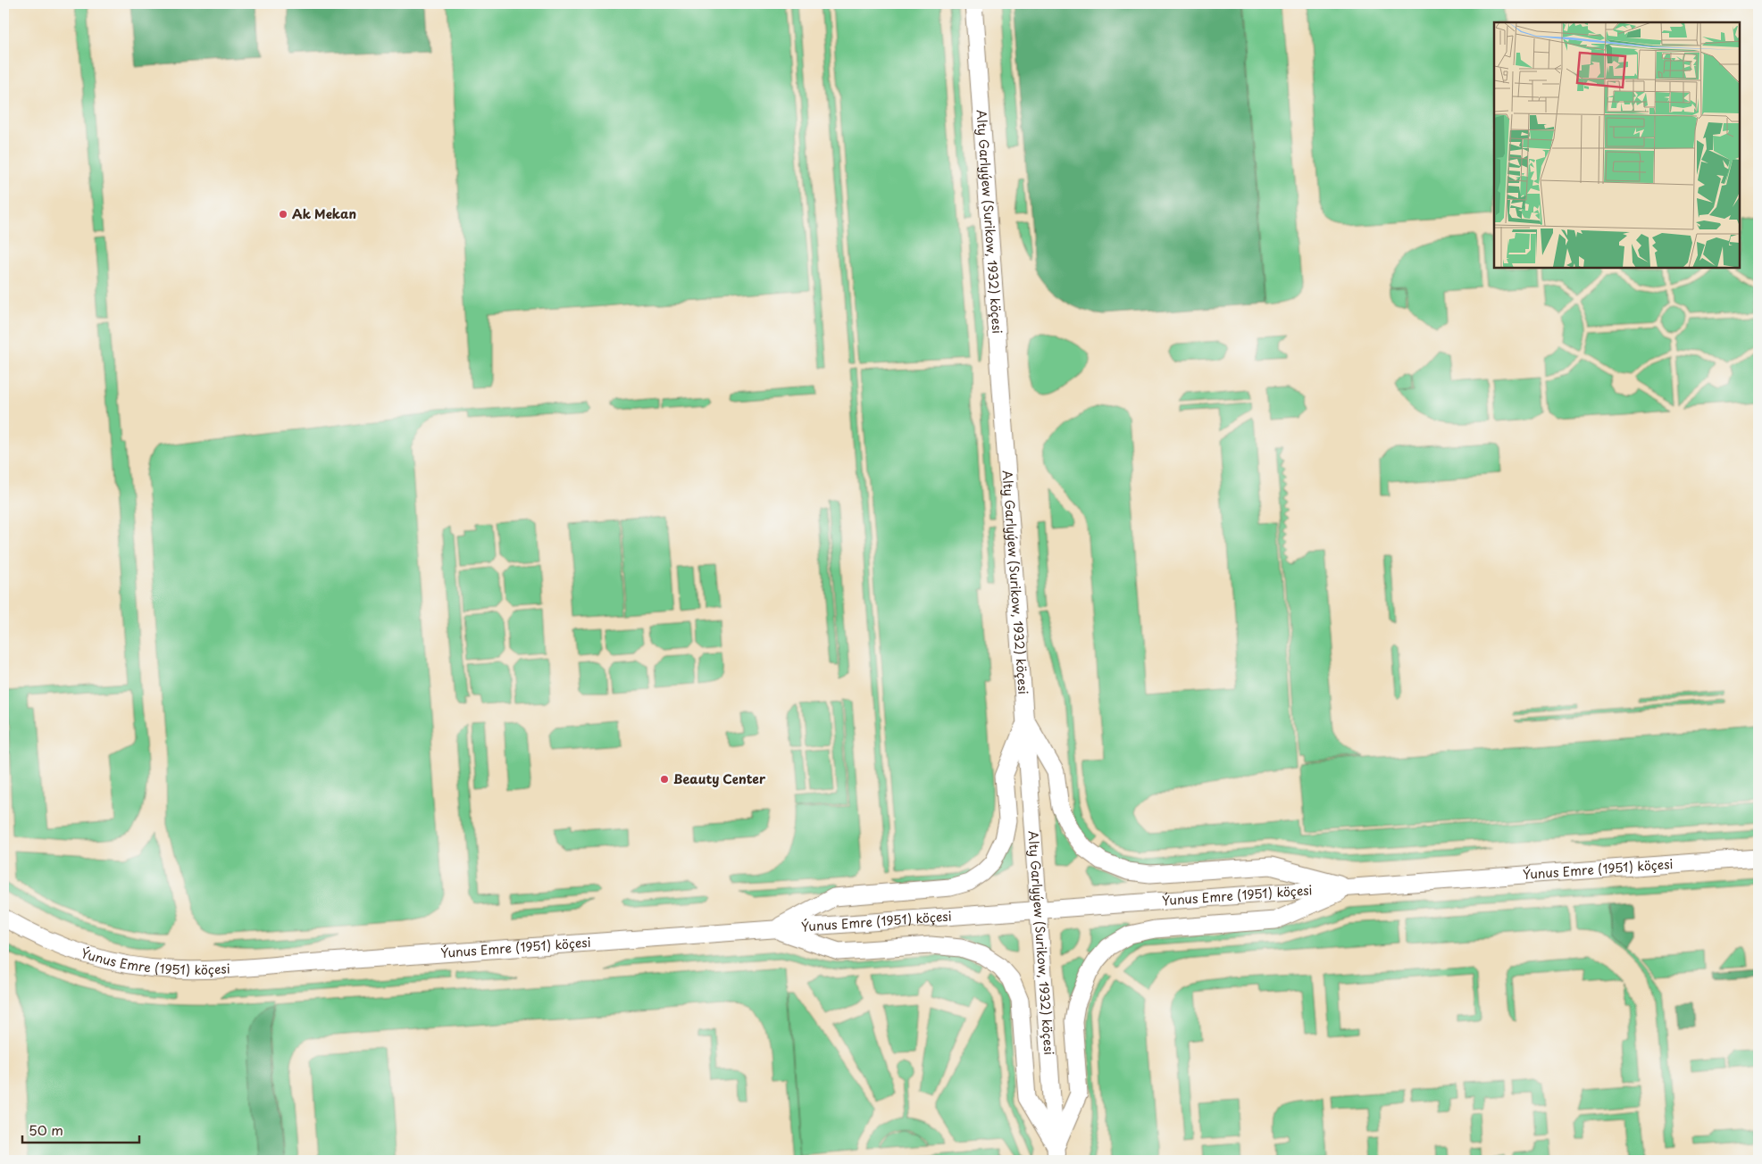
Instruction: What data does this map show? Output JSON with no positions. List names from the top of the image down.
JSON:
{
  "streets": {
    "street": ["Alty Garlyýew (Surikow, 1932) köçesi", "Ýunus Emre (1951) köçesi"]
  },
  "crossings": [
    ["Alty Garlyýew (Surikow, 1932) köçesi", "Ýunus Emre (1951) köçesi"]
  ],
  "places": ["Ak Mekan", "Beauty Center"],
  "scale_bar": "50 m"
}
